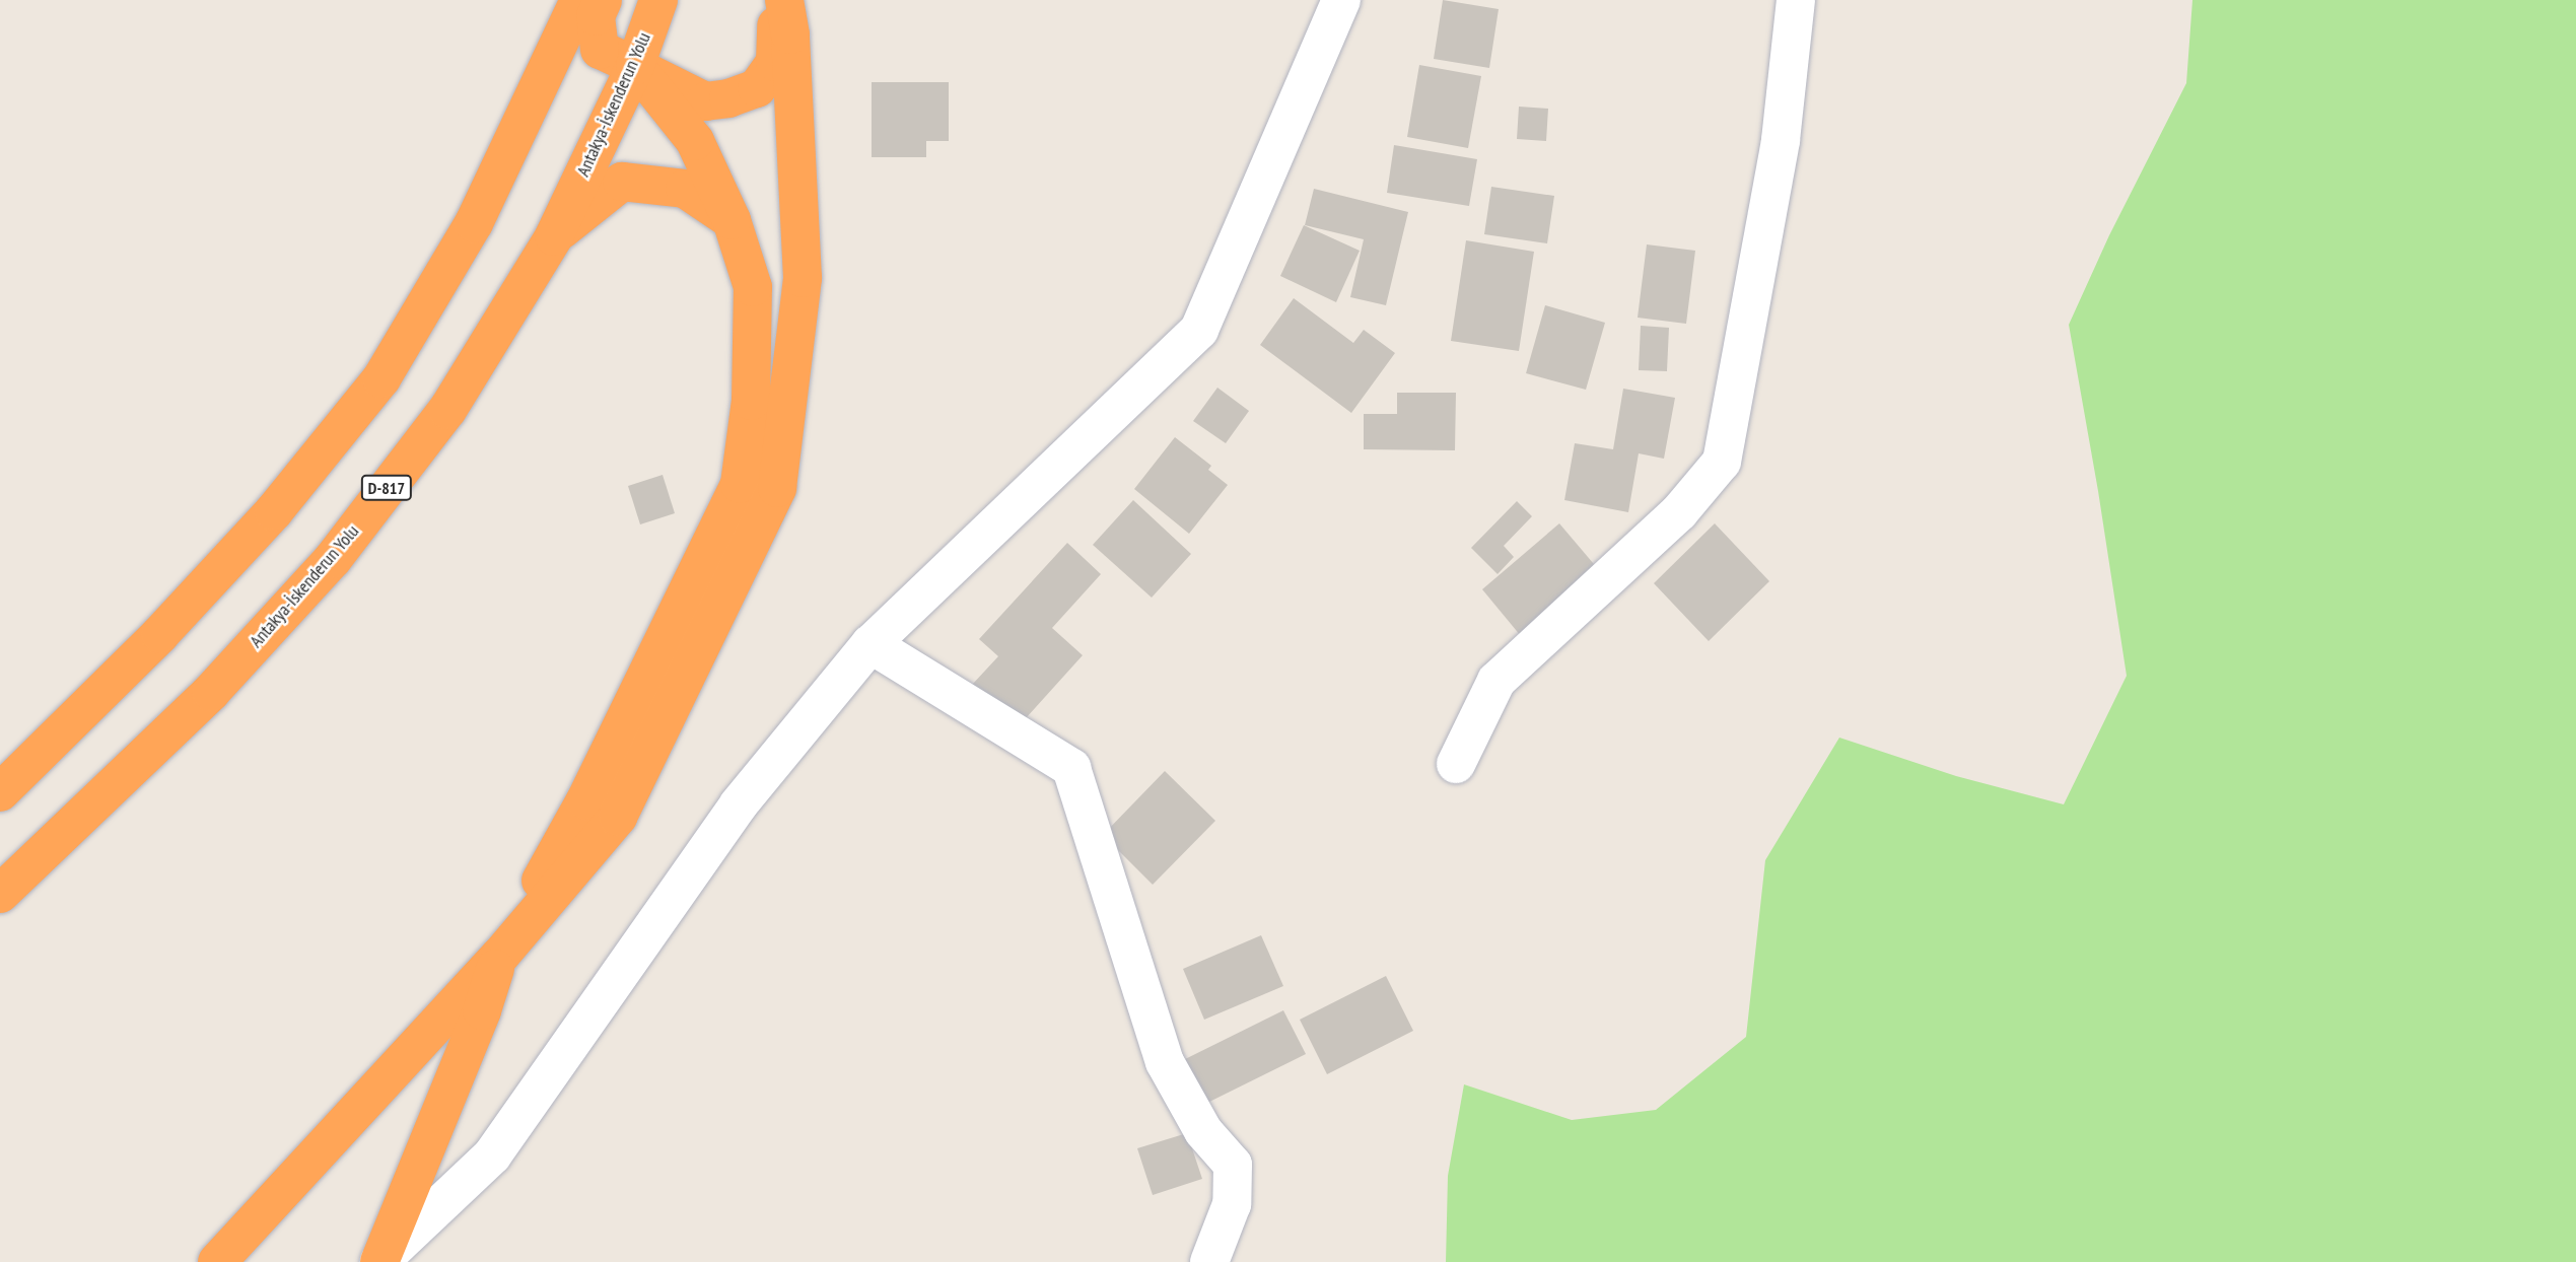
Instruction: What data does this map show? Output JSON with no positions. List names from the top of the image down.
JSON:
{
  "streets": {
    "highway": ["Antakya-İskenderun Yolu", "D-817"]
  }
}
